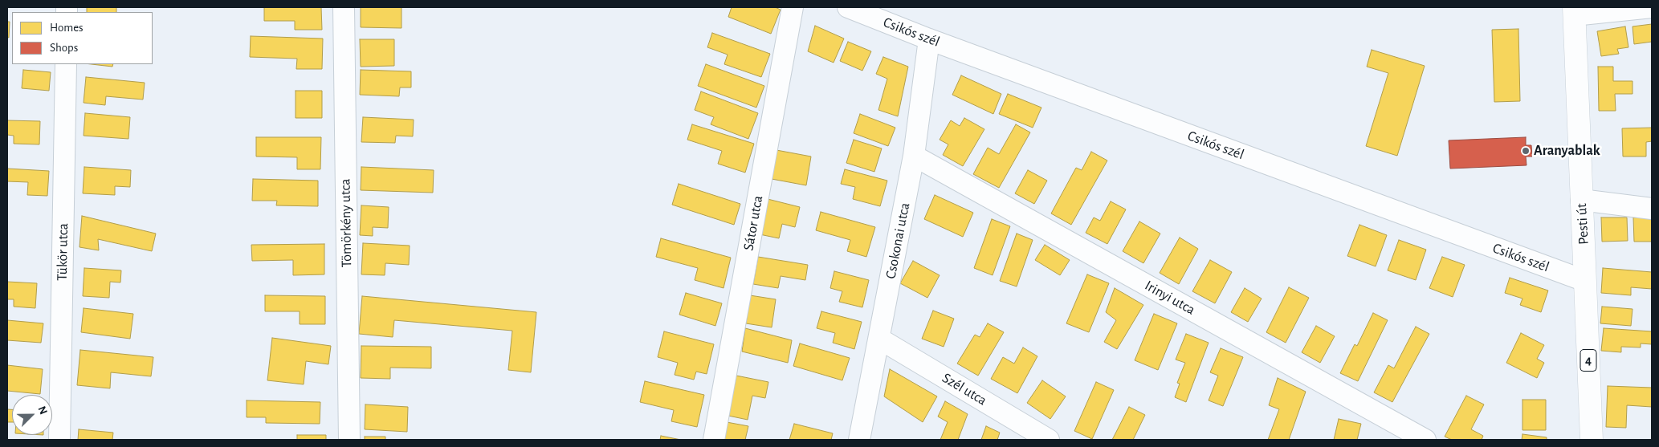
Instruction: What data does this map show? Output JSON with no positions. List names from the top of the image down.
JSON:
{
  "streets": {
    "main road": ["Pesti út", "4"],
    "street": [
      "Csikós szél",
      "Tömörkény utca",
      "Sátor utca",
      "Csokonai utca",
      "Tükör utca",
      "Irinyi utca",
      "Szél utca"
    ]
  },
  "crossings": [
    ["Csikós szél", "Pesti út"],
    ["Csikós szél", "Csokonai utca"],
    ["Csokonai utca", "Irinyi utca"],
    ["Csokonai utca", "Szél utca"]
  ],
  "places": ["Aranyablak"],
  "legend": ["Homes", "Shops"],
  "north": "top right"
}
